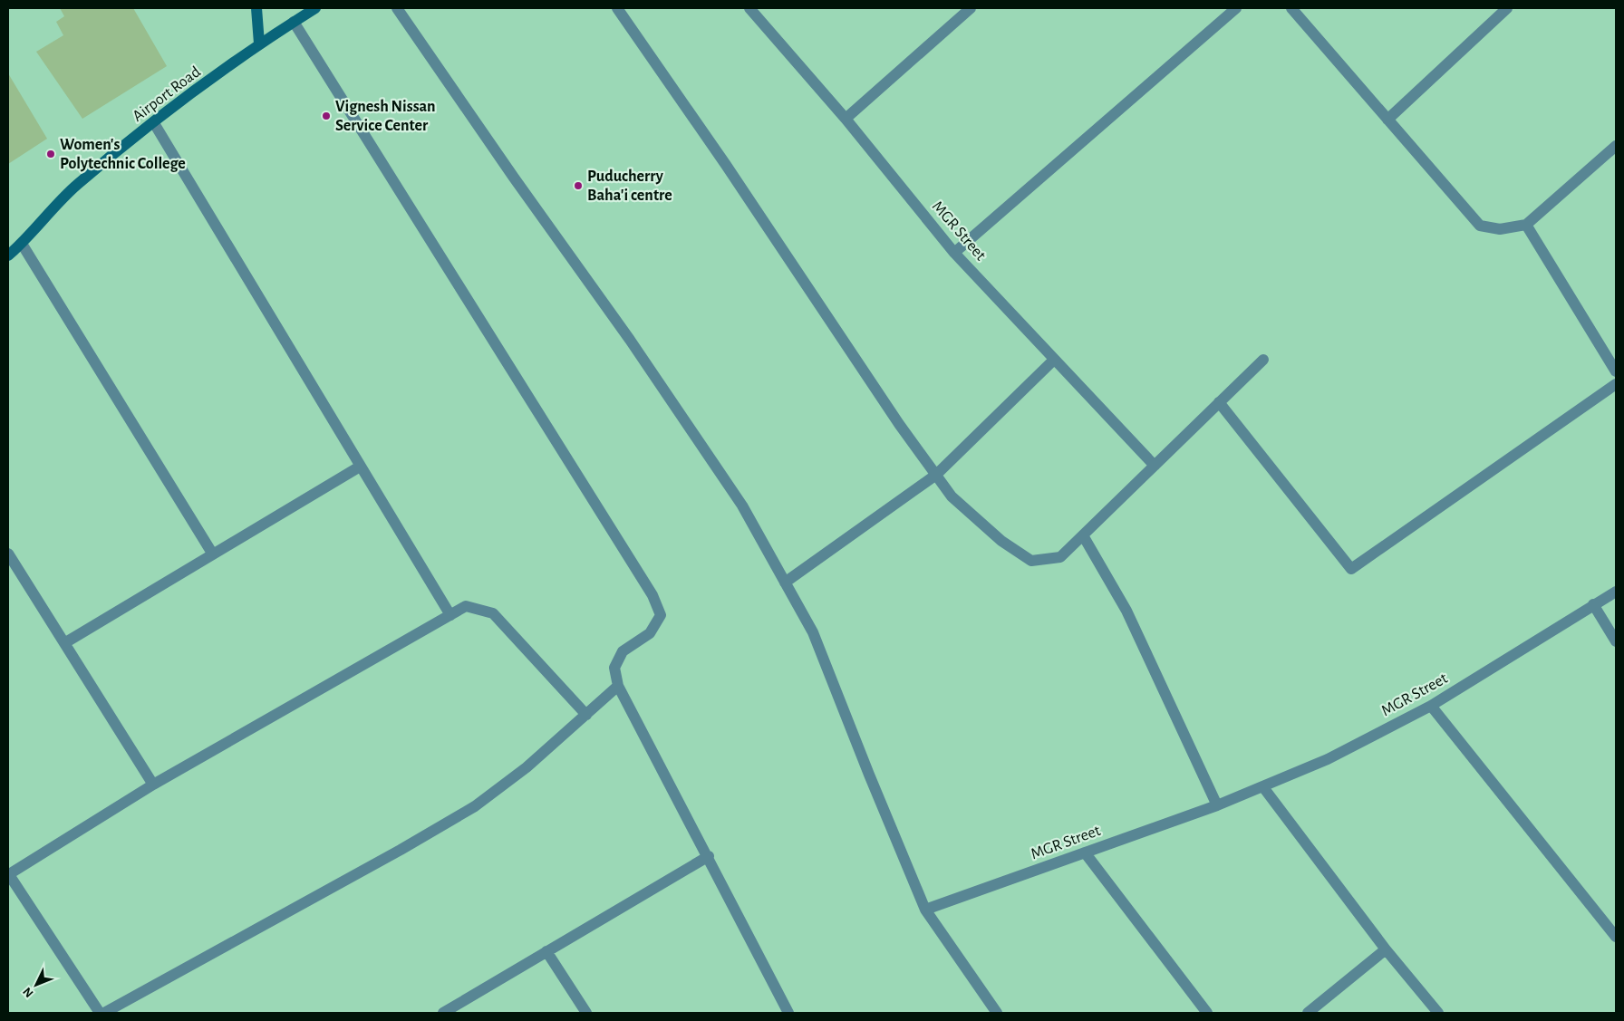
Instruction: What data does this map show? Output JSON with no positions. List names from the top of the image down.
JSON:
{
  "streets": {
    "street": ["Airport Road", "MGR Street"]
  },
  "places": ["Vignesh Nissan Service Center", "Women's Polytechnic College", "Puducherry Baha'i centre"],
  "north": "bottom left"
}
